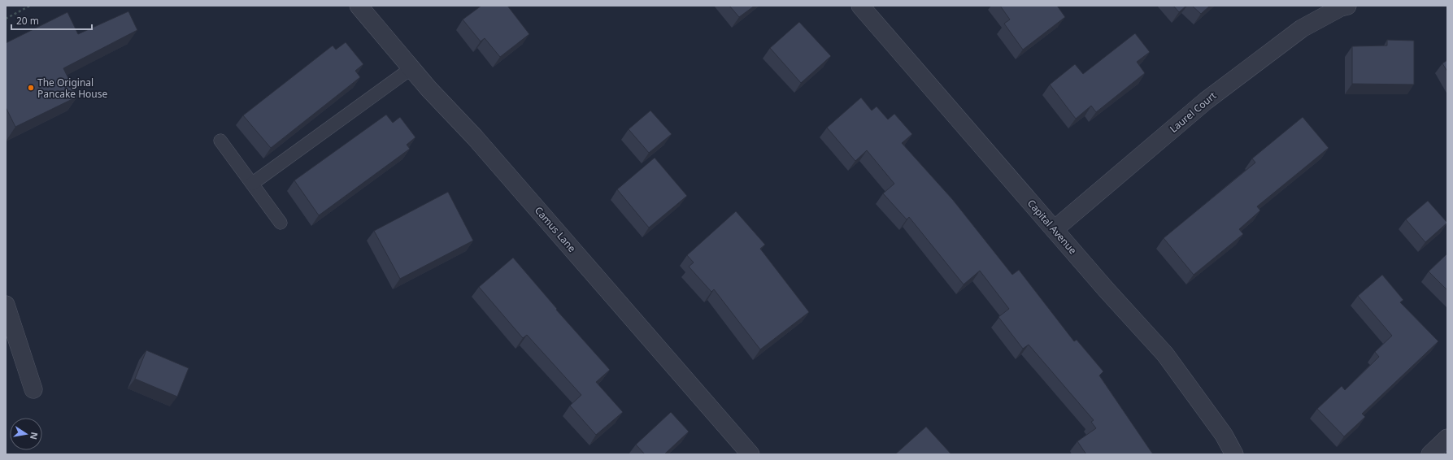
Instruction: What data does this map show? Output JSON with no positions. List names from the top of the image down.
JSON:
{
  "streets": {
    "street": ["Laurel Court", "Capital Avenue", "Camus Lane"]
  },
  "crossings": [
    ["Laurel Court", "Capital Avenue"]
  ],
  "places": ["The Original Pancake House"],
  "scale_bar": "20 m",
  "north": "right"
}
